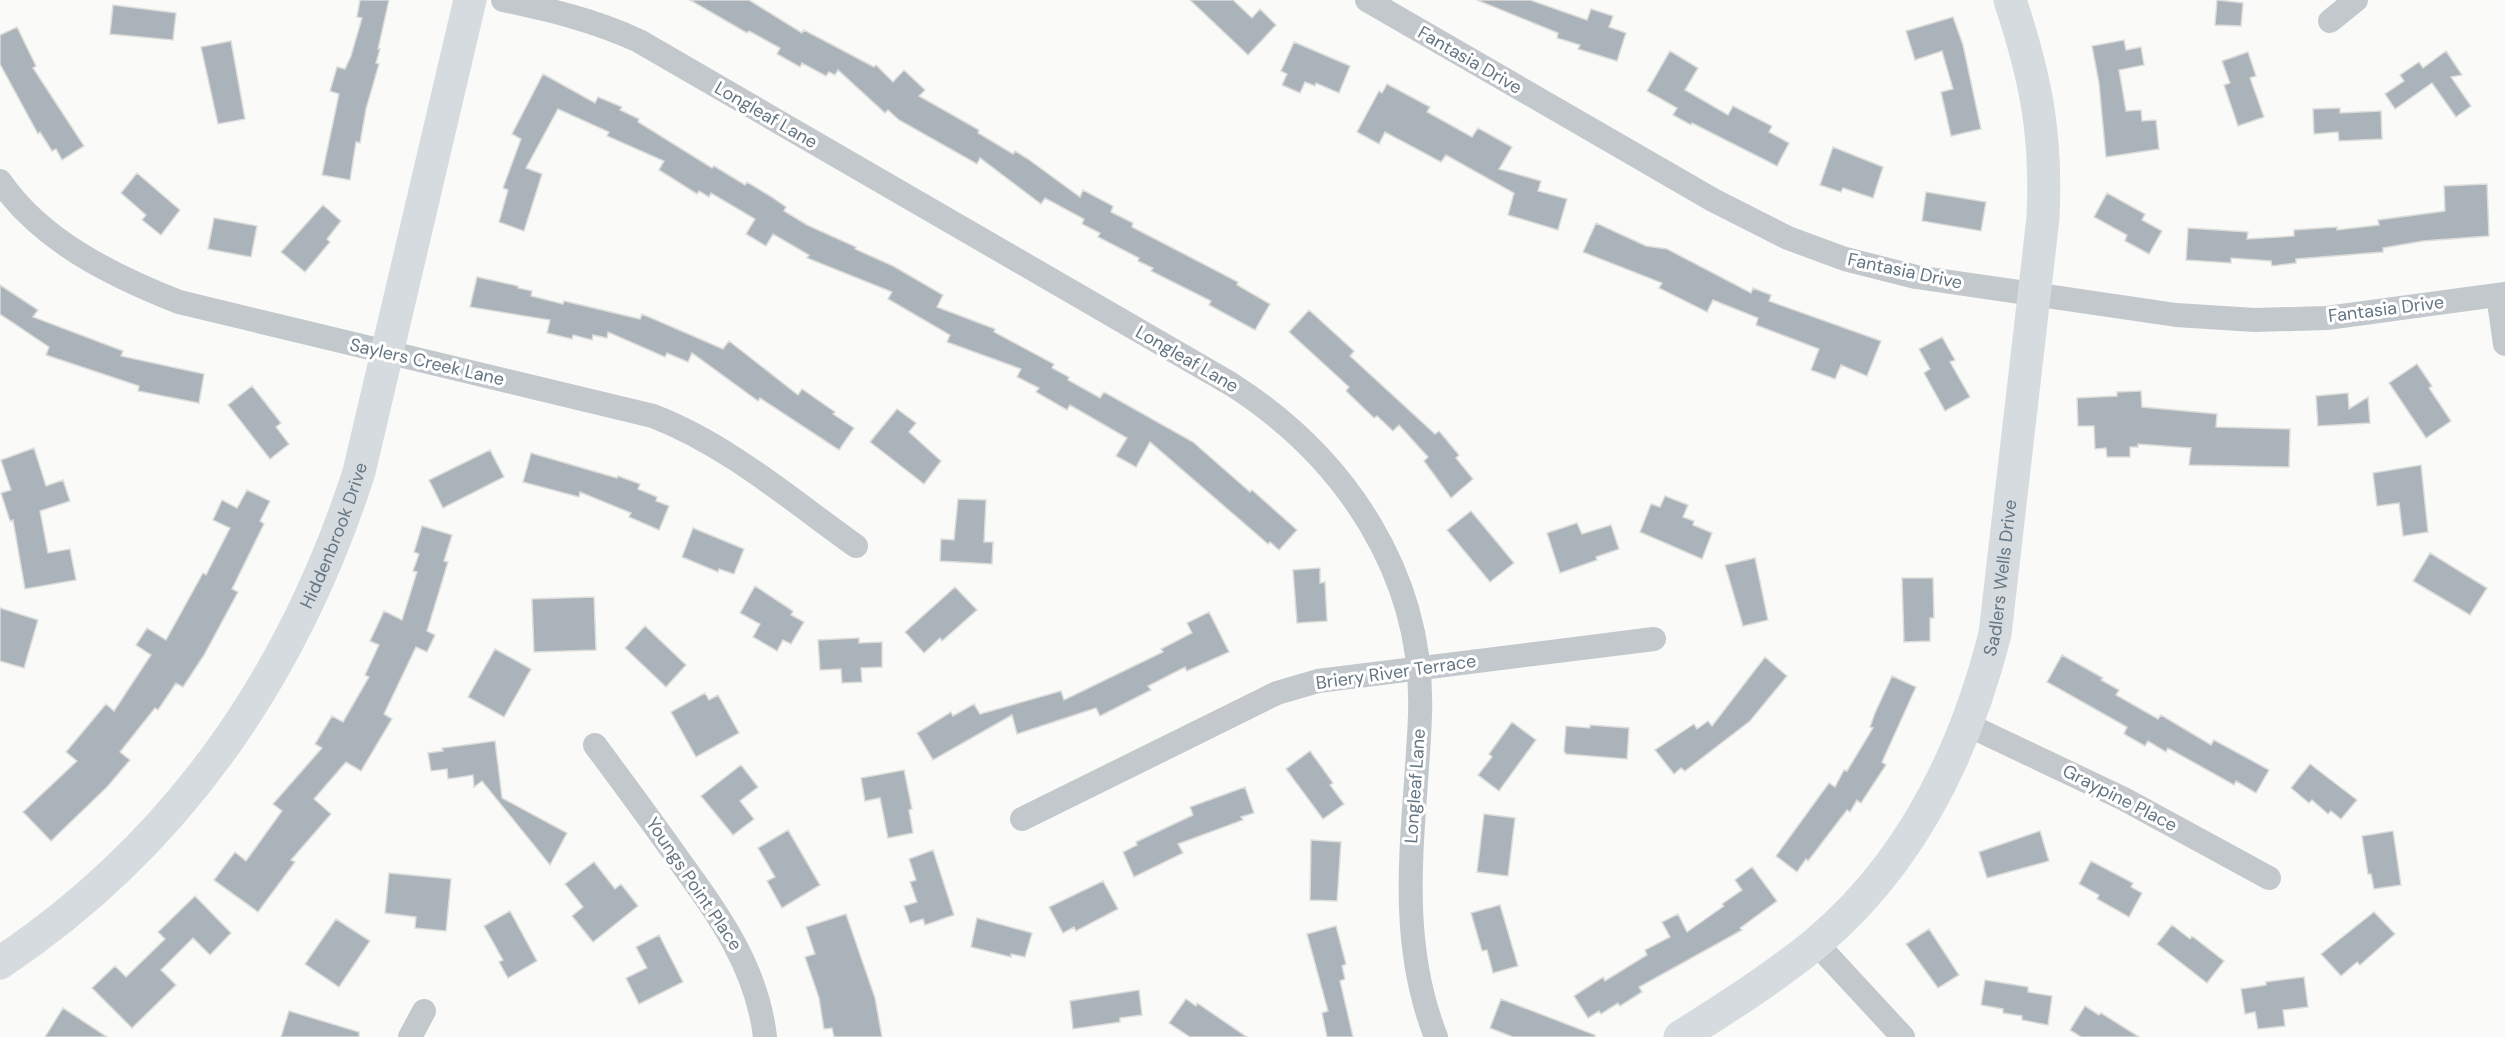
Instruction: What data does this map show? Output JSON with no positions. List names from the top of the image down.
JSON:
{
  "streets": {
    "street": [
      "Fantasia Drive",
      "Longleaf Lane",
      "Saylers Creek Lane",
      "Hiddenbrook Drive",
      "Sadlers Wells Drive",
      "Briery River Terrace",
      "Graypine Place",
      "Youngs Point Place"
    ]
  },
  "crossings": [
    ["Fantasia Drive", "Sadlers Wells Drive"],
    ["Longleaf Lane", "Briery River Terrace"],
    ["Saylers Creek Lane", "Hiddenbrook Drive"],
    ["Sadlers Wells Drive", "Graypine Place"]
  ]
}
